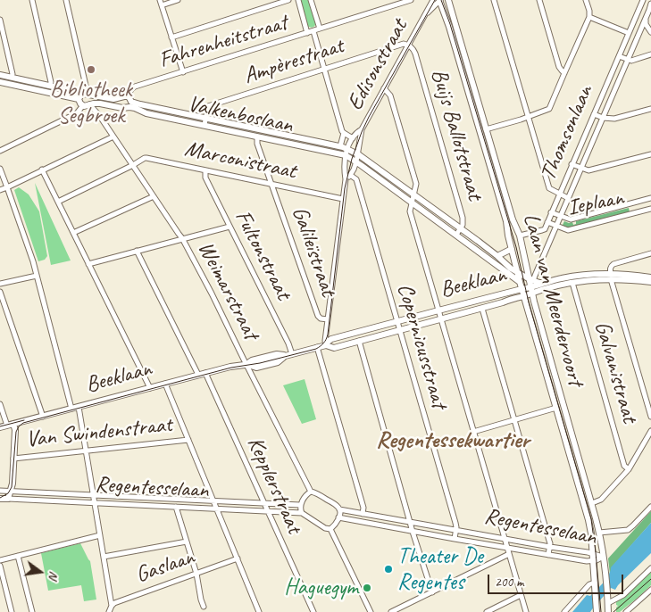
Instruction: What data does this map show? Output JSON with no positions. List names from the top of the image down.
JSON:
{
  "streets": {
    "street": [
      "Fahrenheitstraat",
      "Ampèrestraat",
      "Edisonstraat",
      "Valkenboslaan",
      "Thomsonlaan",
      "Buijs Ballotstraat",
      "Marconistraat",
      "Ieplaan",
      "Galileïstraat",
      "Fultonstraat",
      "Beeklaan",
      "Weimarstraat",
      "Laan van Meerdervoort",
      "Copernicusstraat",
      "Galvanistraat",
      "Van Swindenstraat",
      "Kepplerstraat",
      "Regentesselaan",
      "Gaslaan"
    ]
  },
  "crossings": [
    ["Fahrenheitstraat", "Valkenboslaan"],
    ["Ampèrestraat", "Edisonstraat"],
    ["Ampèrestraat", "Valkenboslaan"],
    ["Ampèrestraat", "Buijs Ballotstraat"],
    ["Edisonstraat", "Valkenboslaan"],
    ["Edisonstraat", "Buijs Ballotstraat"],
    ["Edisonstraat", "Marconistraat"],
    ["Edisonstraat", "Galileïstraat"],
    ["Edisonstraat", "Beeklaan"],
    ["Edisonstraat", "Laan van Meerdervoort"],
    ["Valkenboslaan", "Galileïstraat"],
    ["Thomsonlaan", "Ieplaan"],
    ["Thomsonlaan", "Laan van Meerdervoort"],
    ["Marconistraat", "Galileïstraat"],
    ["Marconistraat", "Fultonstraat"],
    ["Marconistraat", "Weimarstraat"],
    ["Fultonstraat", "Beeklaan"],
    ["Beeklaan", "Weimarstraat"],
    ["Beeklaan", "Laan van Meerdervoort"],
    ["Beeklaan", "Copernicusstraat"],
    ["Beeklaan", "Galvanistraat"],
    ["Beeklaan", "Kepplerstraat"],
    ["Laan van Meerdervoort", "Regentesselaan"],
    ["Copernicusstraat", "Regentesselaan"],
    ["Kepplerstraat", "Regentesselaan"]
  ],
  "districts": ["Regentessekwartier"],
  "places": ["Bibliotheek Segbroek", "Theater De Regentes", "Haguegym"],
  "scale_bar": "200 m",
  "north": "right"
}
